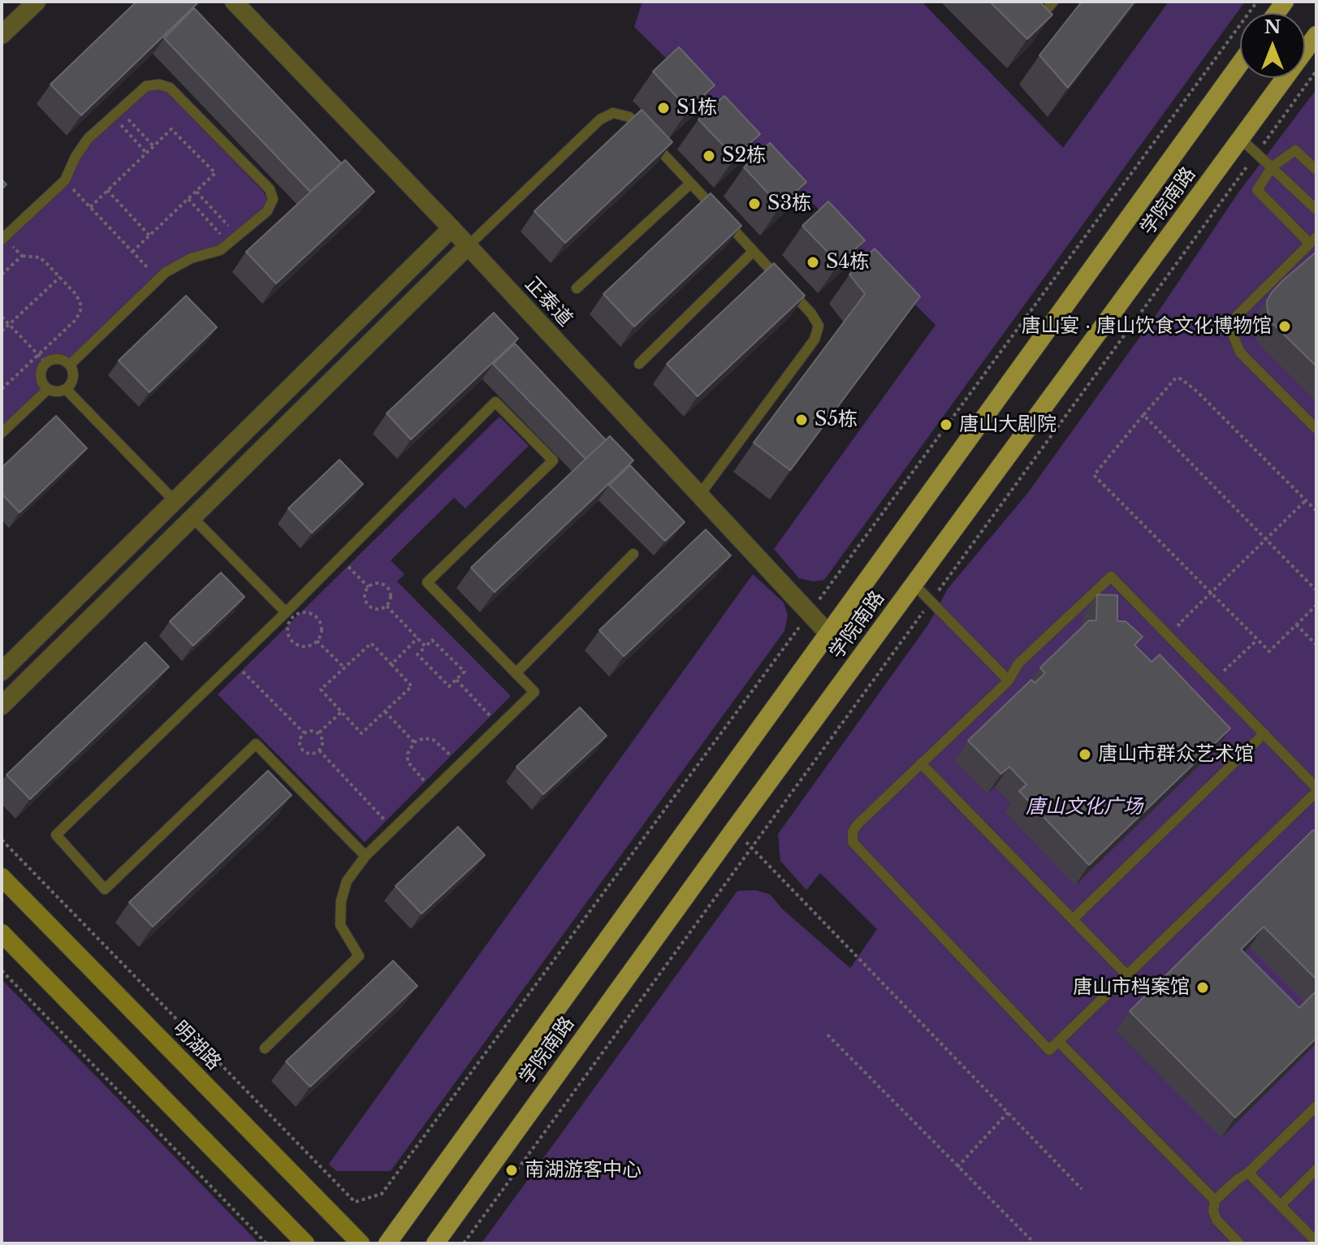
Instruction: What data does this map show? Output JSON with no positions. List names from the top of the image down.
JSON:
{
  "streets": {
    "main road": ["学院南路", "明湖路"],
    "street": ["正泰道"]
  },
  "crossings": [
    ["学院南路", "正泰道"]
  ],
  "parks": ["唐山文化广场"],
  "places": [
    "S1栋",
    "S2栋",
    "S3栋",
    "S4栋",
    "唐山宴 · 唐山饮食文化博物馆",
    "S5栋",
    "唐山大剧院",
    "唐山市群众艺术馆",
    "唐山市档案馆",
    "南湖游客中心"
  ],
  "north": "top"
}
